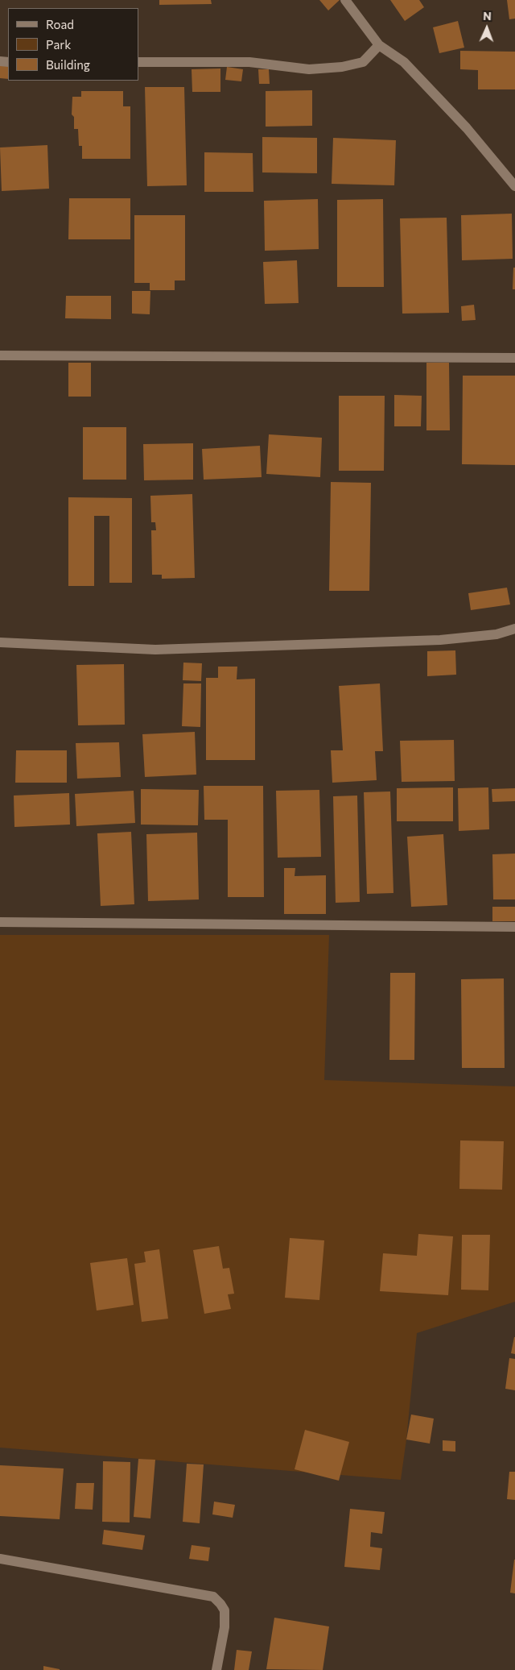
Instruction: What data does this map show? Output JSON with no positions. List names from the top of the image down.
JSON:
{
  "legend": ["Road", "Park", "Building"],
  "north": "top"
}
